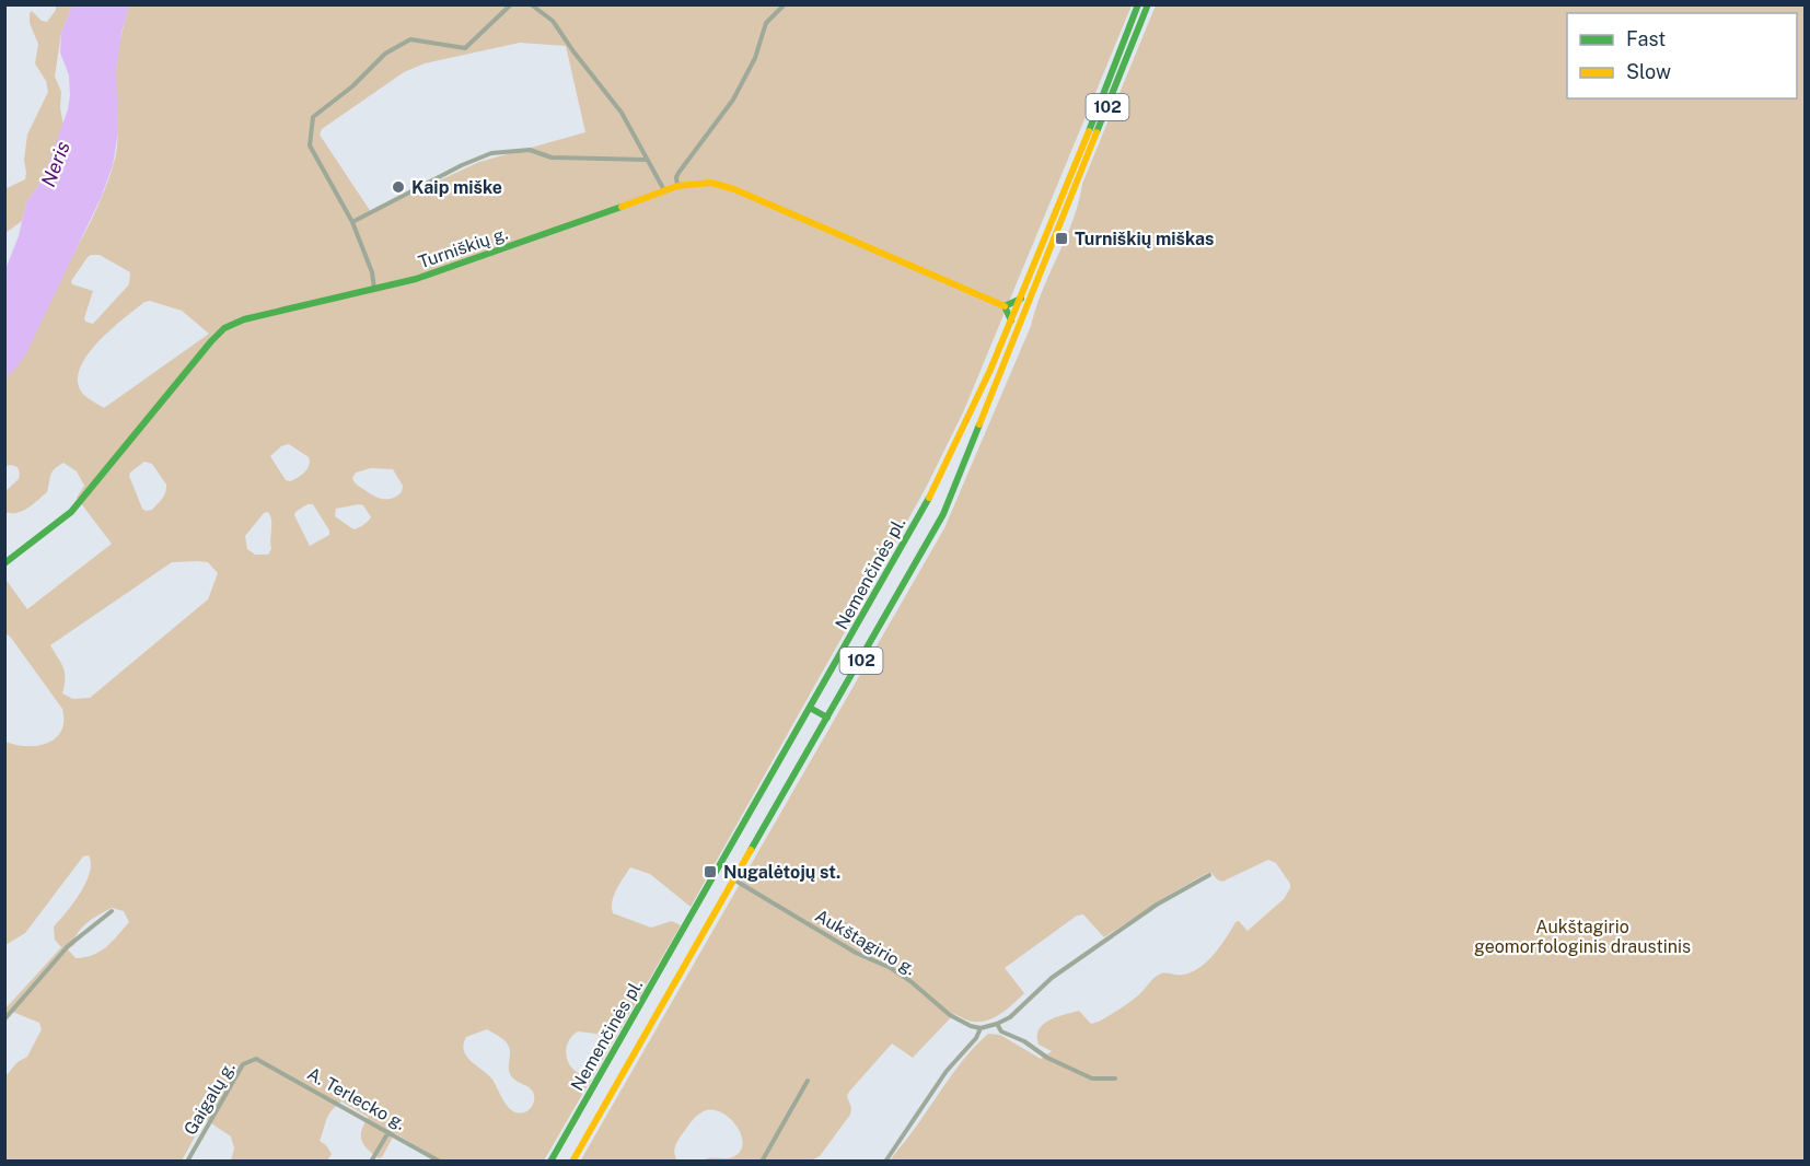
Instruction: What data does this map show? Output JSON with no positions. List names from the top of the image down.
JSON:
{
  "streets": {
    "main road": ["102", "Turniškių g.", "Nemenčinės pl."],
    "street": ["Aukštagirio g.", "Gaigalų g.", "A. Terlecko g."]
  },
  "crossings": [
    ["Nemenčinės pl.", "Aukštagirio g."],
    ["Gaigalų g.", "A. Terlecko g."]
  ],
  "water": ["Neris"],
  "parks": ["Aukštagirio geomorfologinis draustinis"],
  "places": {
    "other": ["Kaip miške"],
    "transit": ["Turniškių miškas", "Nugalėtojų st."]
  },
  "legend": ["Fast", "Slow"]
}
